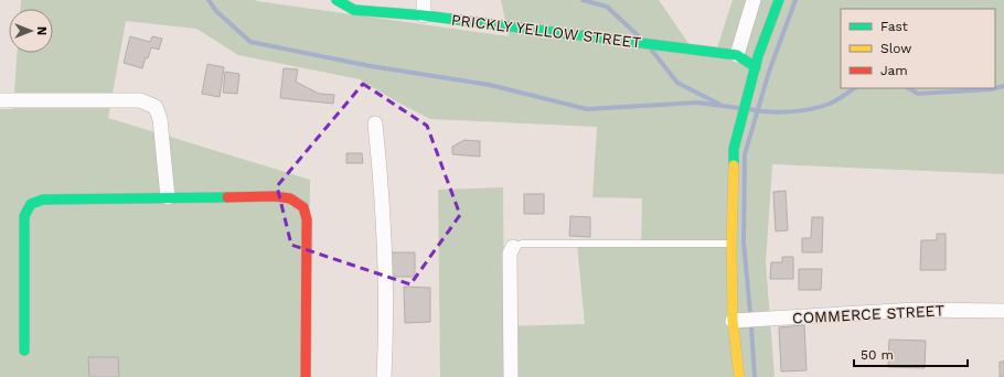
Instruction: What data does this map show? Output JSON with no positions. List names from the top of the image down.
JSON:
{
  "streets": {
    "street": ["PRICKLY YELLOW STREET", "COMMERCE STREET"]
  },
  "legend": ["Fast", "Slow", "Jam"],
  "scale_bar": "50 m",
  "north": "right"
}
